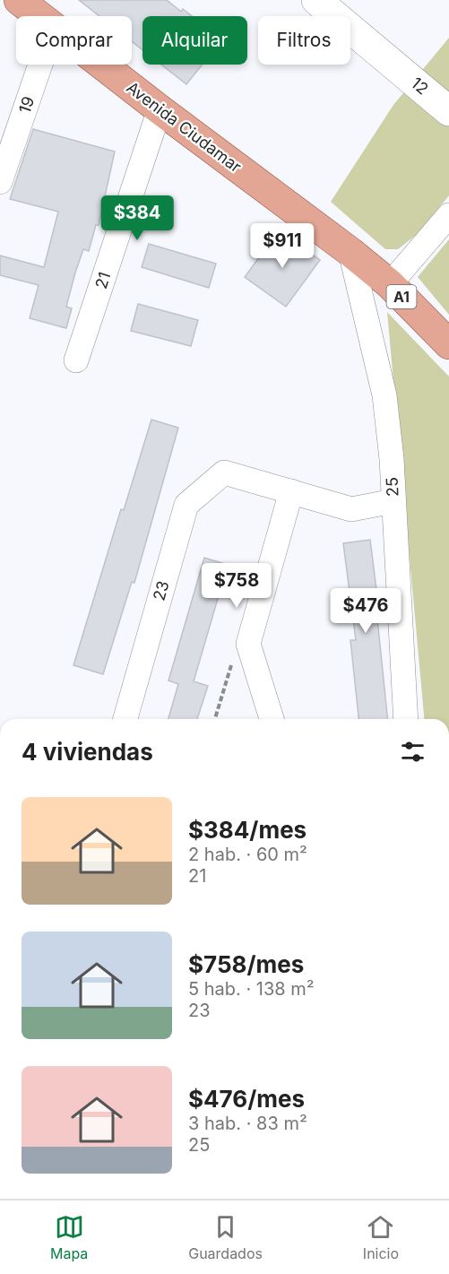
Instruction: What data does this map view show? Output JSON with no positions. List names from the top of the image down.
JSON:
{
  "streets": {
    "main road": ["12", "Avenida Ciudamar", "A1"],
    "street": [
      "19",
      "21",
      "25",
      "23"
    ]
  },
  "crossings": [
    ["Avenida Ciudamar", "21"],
    ["Avenida Ciudamar", "A1"],
    ["Avenida Ciudamar", "25"],
    ["A1", "25"]
  ],
  "page": {
    "chip": ["Comprar", "Alquilar", "Filtros"],
    "price": [
      "$384",
      "$911",
      "$758",
      "$476"
    ],
    "heading": "4 viviendas",
    "list": [
      {
        "name": "$384/mes",
        "note": "2 hab. · 60 m² · 21"
      },
      {
        "name": "$758/mes",
        "note": "5 hab. · 138 m² · 23"
      },
      {
        "name": "$476/mes",
        "note": "3 hab. · 83 m² · 25"
      }
    ],
    "tabs": ["Mapa", "Guardados", "Inicio"]
  }
}
